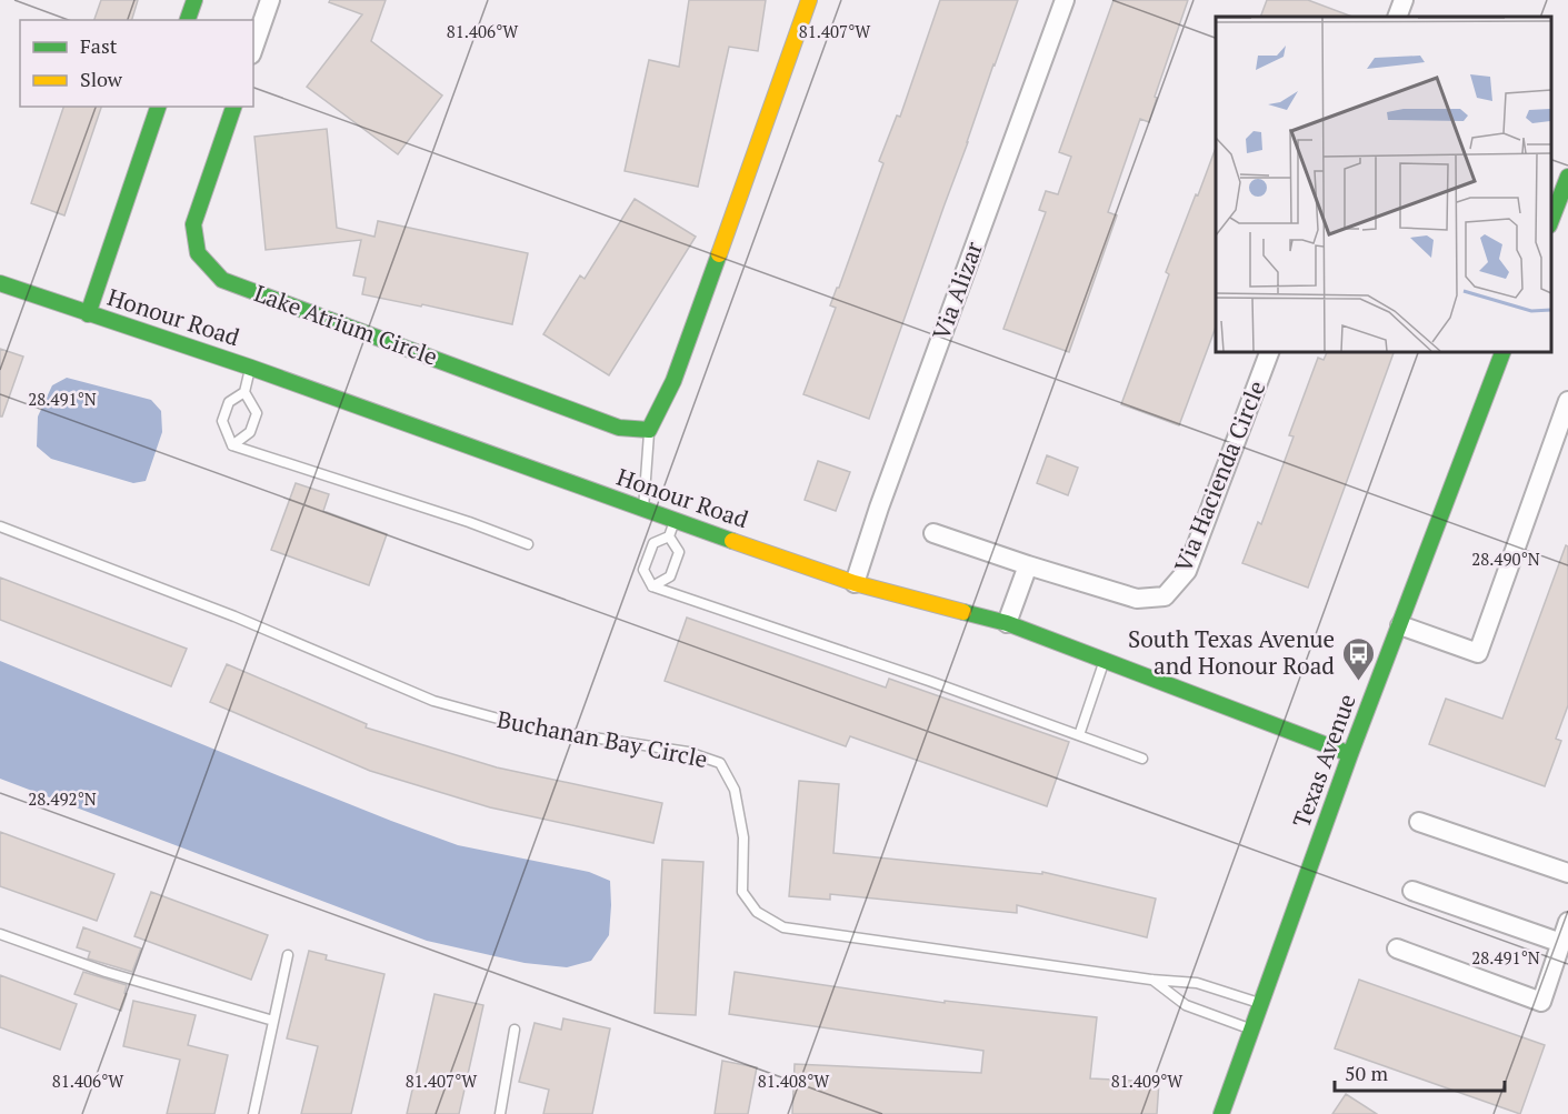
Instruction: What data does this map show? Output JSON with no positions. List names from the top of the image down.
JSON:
{
  "streets": {
    "street": [
      "Via Alizar",
      "Honour Road",
      "Lake Atrium Circle",
      "Via Hacienda Circle",
      "Texas Avenue"
    ],
    "lane": ["Buchanan Bay Circle"]
  },
  "crossings": [
    ["Via Alizar", "Honour Road"],
    ["Honour Road", "Texas Avenue"],
    ["Buchanan Bay Circle", "Texas Avenue"]
  ],
  "places": {
    "bus stop": ["South Texas Avenue and Honour Road"]
  },
  "legend": ["Fast", "Slow"],
  "scale_bar": "50 m",
  "coordinates": [
    "81.406°W",
    "81.407°W",
    "28.491°N",
    "28.490°N",
    "28.492°N",
    "81.408°W",
    "81.409°W"
  ]
}
